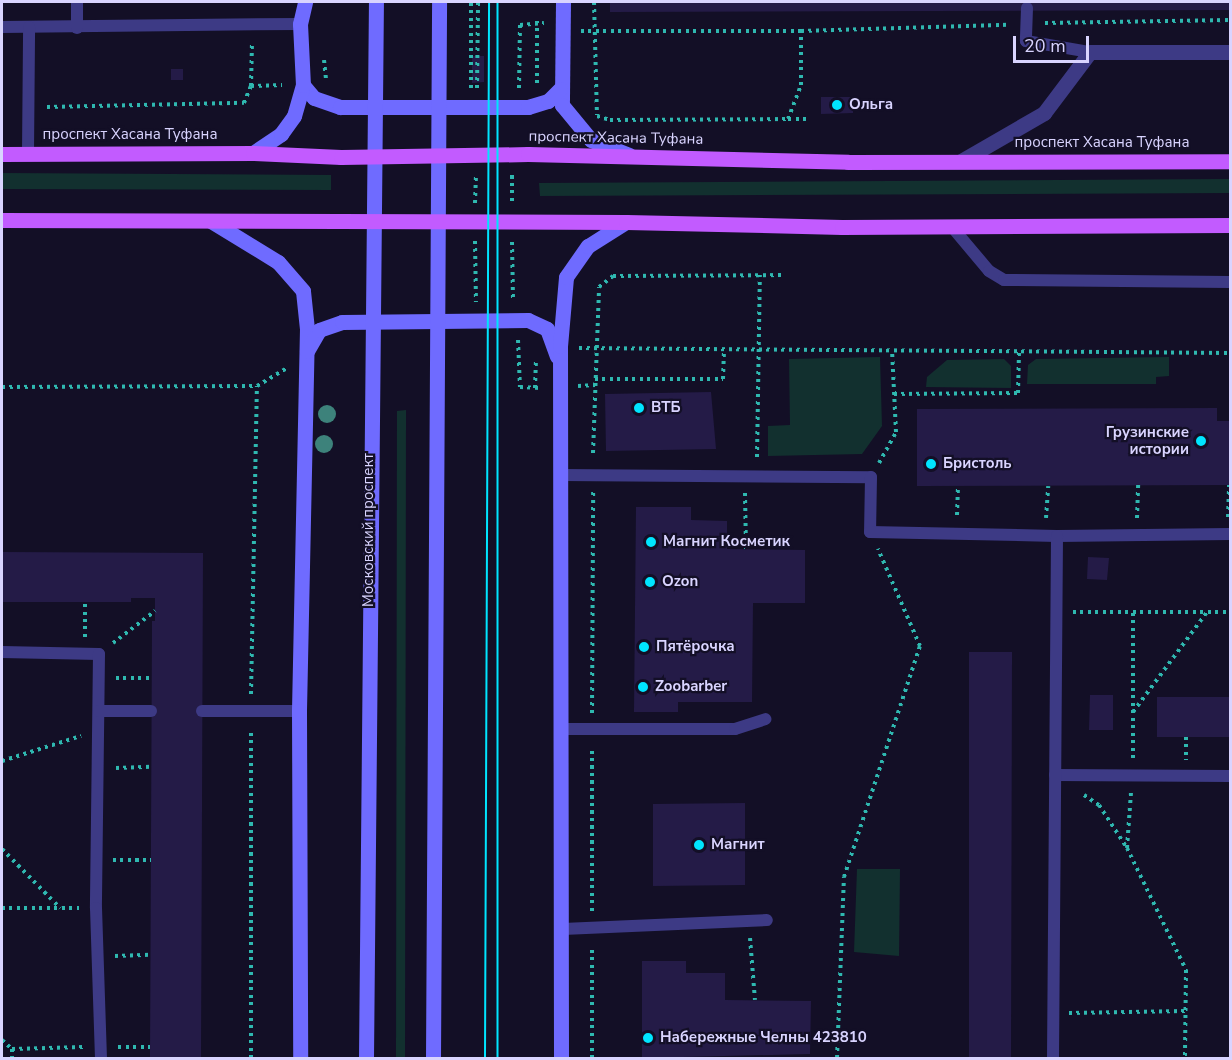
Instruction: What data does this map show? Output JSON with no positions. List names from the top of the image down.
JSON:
{
  "streets": {
    "main road": ["проспект Хасана Туфана", "Московский проспект"]
  },
  "places": [
    "Ольга",
    "ВТБ",
    "Грузинские истории",
    "Бристоль",
    "Магнит Косметик",
    "Ozon",
    "Пятёрочка",
    "Zoobarber",
    "Магнит",
    "Набережные Челны 423810"
  ],
  "scale_bar": "20 m"
}
